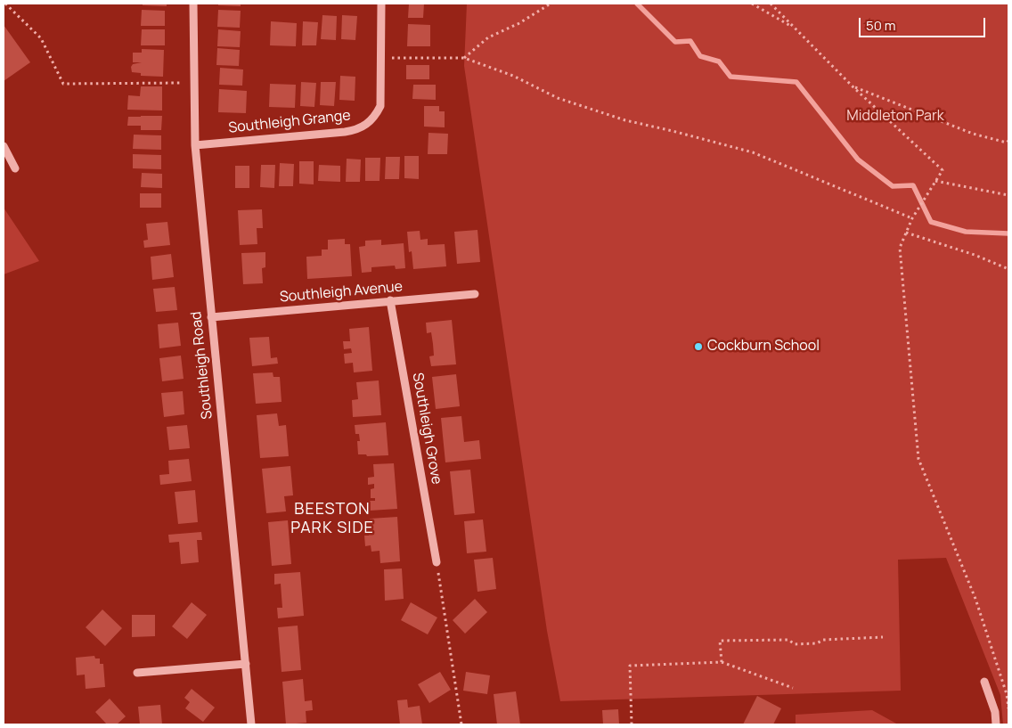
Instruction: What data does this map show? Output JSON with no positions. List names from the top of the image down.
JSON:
{
  "streets": {
    "street": [
      "Southleigh Grange",
      "Southleigh Avenue",
      "Southleigh Road",
      "Southleigh Grove"
    ]
  },
  "crossings": [
    ["Southleigh Grange", "Southleigh Road"],
    ["Southleigh Avenue", "Southleigh Road"],
    ["Southleigh Avenue", "Southleigh Grove"]
  ],
  "districts": ["BEESTON PARK SIDE"],
  "parks": ["Middleton Park"],
  "places": ["Cockburn School"],
  "scale_bar": "50 m"
}
